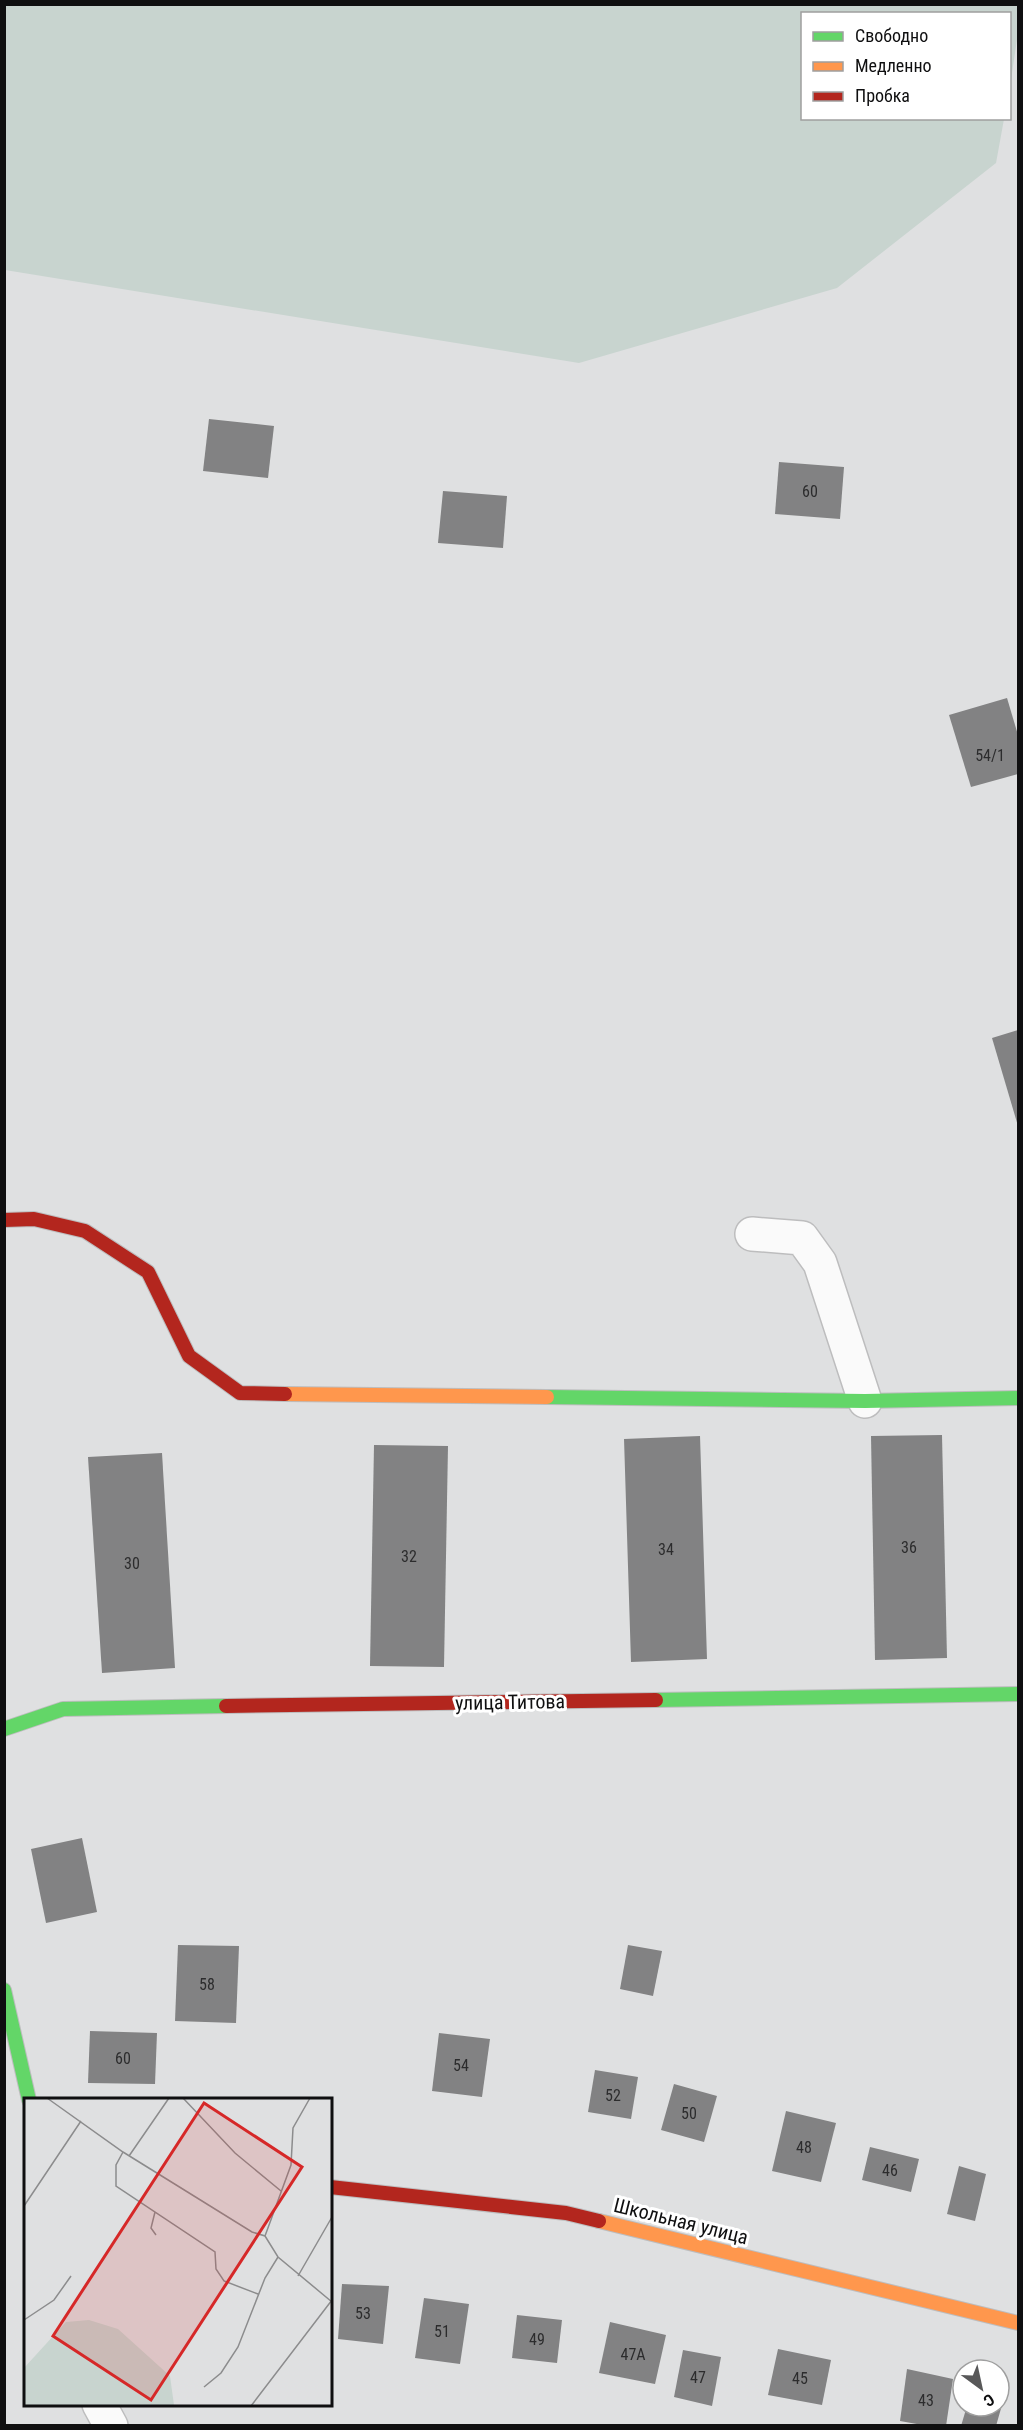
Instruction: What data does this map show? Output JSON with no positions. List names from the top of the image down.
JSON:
{
  "streets": {
    "street": ["улица Титова", "Школьная улица"]
  },
  "house_numbers": [
    "60",
    "54/1",
    "36",
    "34",
    "32",
    "30",
    "58",
    "60",
    "54",
    "52",
    "50",
    "48",
    "46",
    "53",
    "51",
    "49",
    "47А",
    "47",
    "45",
    "43"
  ],
  "legend": ["Свободно", "Медленно", "Пробка"],
  "north": "bottom right"
}
